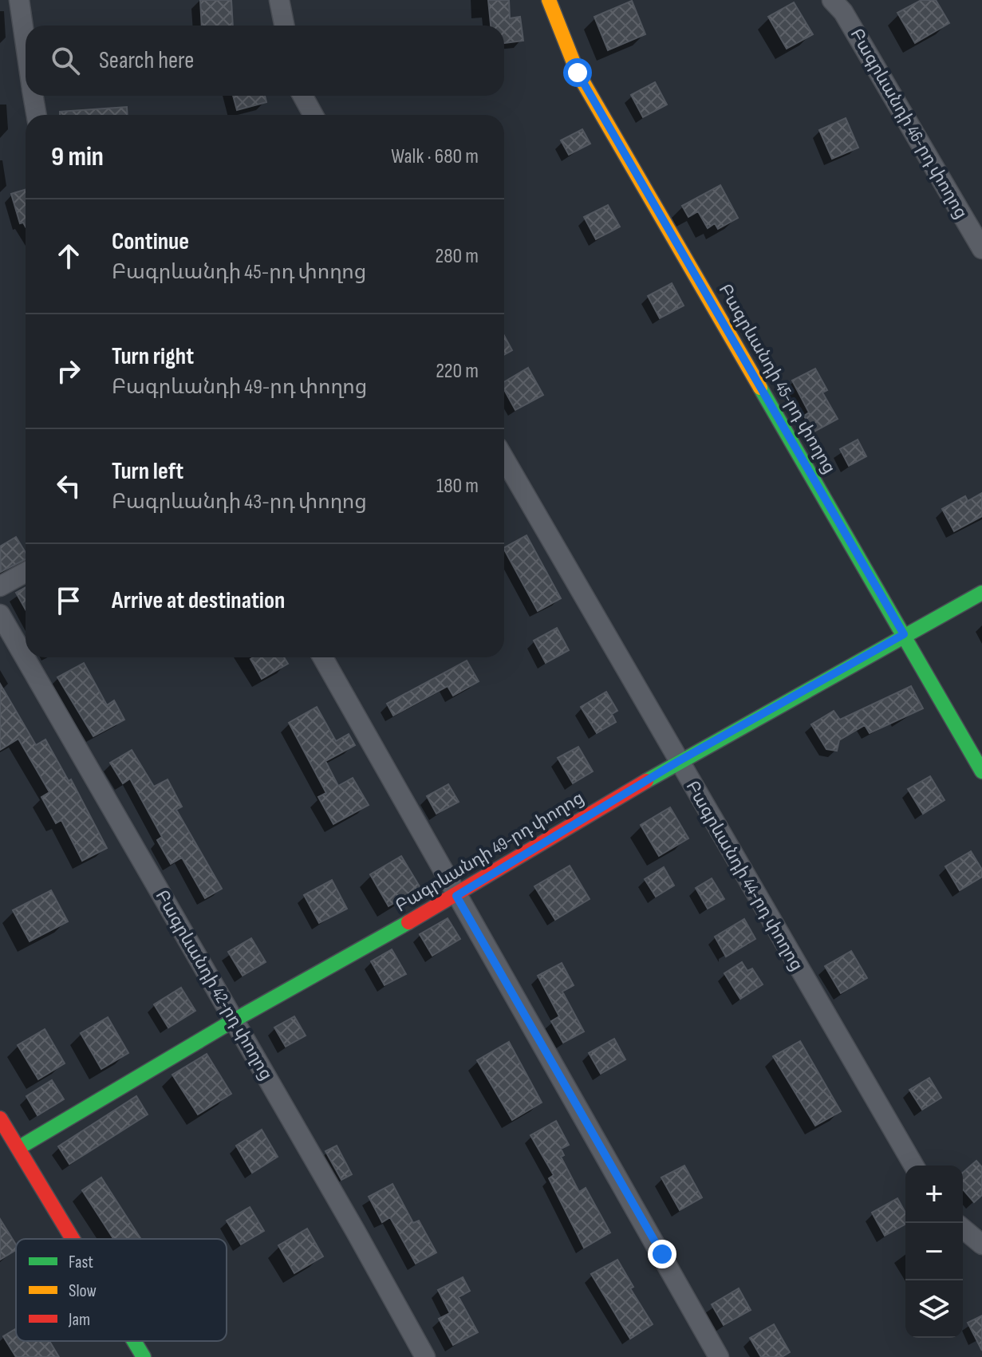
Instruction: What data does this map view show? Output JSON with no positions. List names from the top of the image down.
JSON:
{
  "streets": {
    "street": [
      "Բագրևանդի 46-րդ փողոց",
      "Բագրևանդի 45-րդ փողոց",
      "Բագրևանդի 49-րդ փողոց",
      "Բագրևանդի 44-րդ փողոց",
      "Բագրևանդի 42-րդ փողոց"
    ]
  },
  "crossings": [
    ["Բագրևանդի 45-րդ փողոց", "Բագրևանդի 49-րդ փողոց"],
    ["Բագրևանդի 49-րդ փողոց", "Բագրևանդի 44-րդ փողոց"],
    ["Բագրևանդի 49-րդ փողոց", "Բագրևանդի 42-րդ փողոց"]
  ],
  "legend": ["Fast", "Slow", "Jam"],
  "page": {
    "search": "Search here",
    "heading": ["9 min", "Walk · 680 m"],
    "list": [
      ["Continue", "Բագրևանդի 45-րդ փողոց", "280 m"],
      ["Turn right", "Բագրևանդի 49-րդ փողոց", "220 m"],
      ["Turn left", "Բագրևանդի 43-րդ փողոց", "180 m"],
      "Arrive at destination"
    ],
    "map_buttons": ["+", "−"]
  }
}
